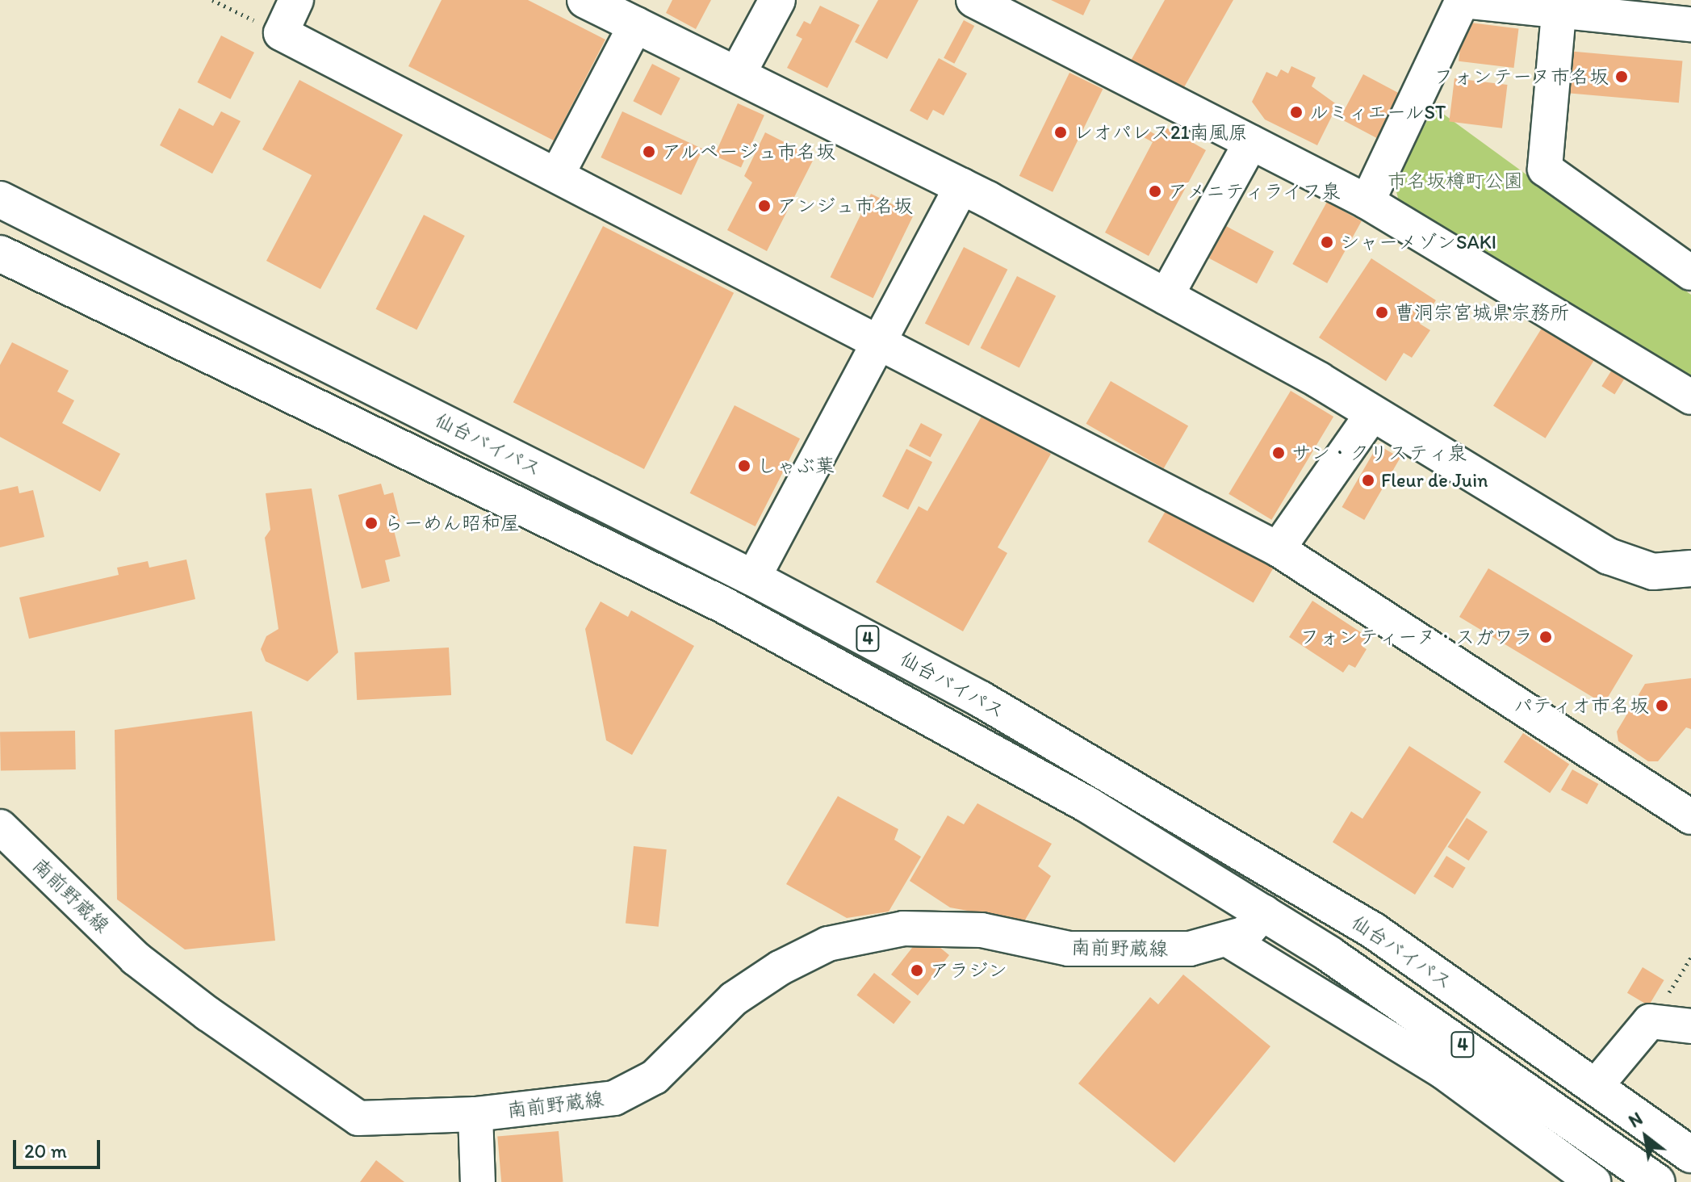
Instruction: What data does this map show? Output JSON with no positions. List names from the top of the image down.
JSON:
{
  "streets": {
    "main road": ["仙台バイパス", "4"],
    "street": ["南前野蔵線"]
  },
  "crossings": [
    ["仙台バイパス", "南前野蔵線"]
  ],
  "parks": ["市名坂樽町公園"],
  "places": [
    "フォンテーヌ市名坂",
    "ルミィエールST",
    "レオパレス21南風原",
    "アルページュ市名坂",
    "アメニティライフ泉",
    "アンジュ市名坂",
    "シャーメゾンSAKI",
    "曹洞宗宮城県宗務所",
    "サン・クリスティ泉",
    "しゃぶ葉",
    "Fleur de Juin",
    "らーめん昭和屋",
    "フォンティーヌ・スガワラ",
    "パティオ市名坂",
    "アラジン"
  ],
  "scale_bar": "20 m",
  "north": "top left"
}
